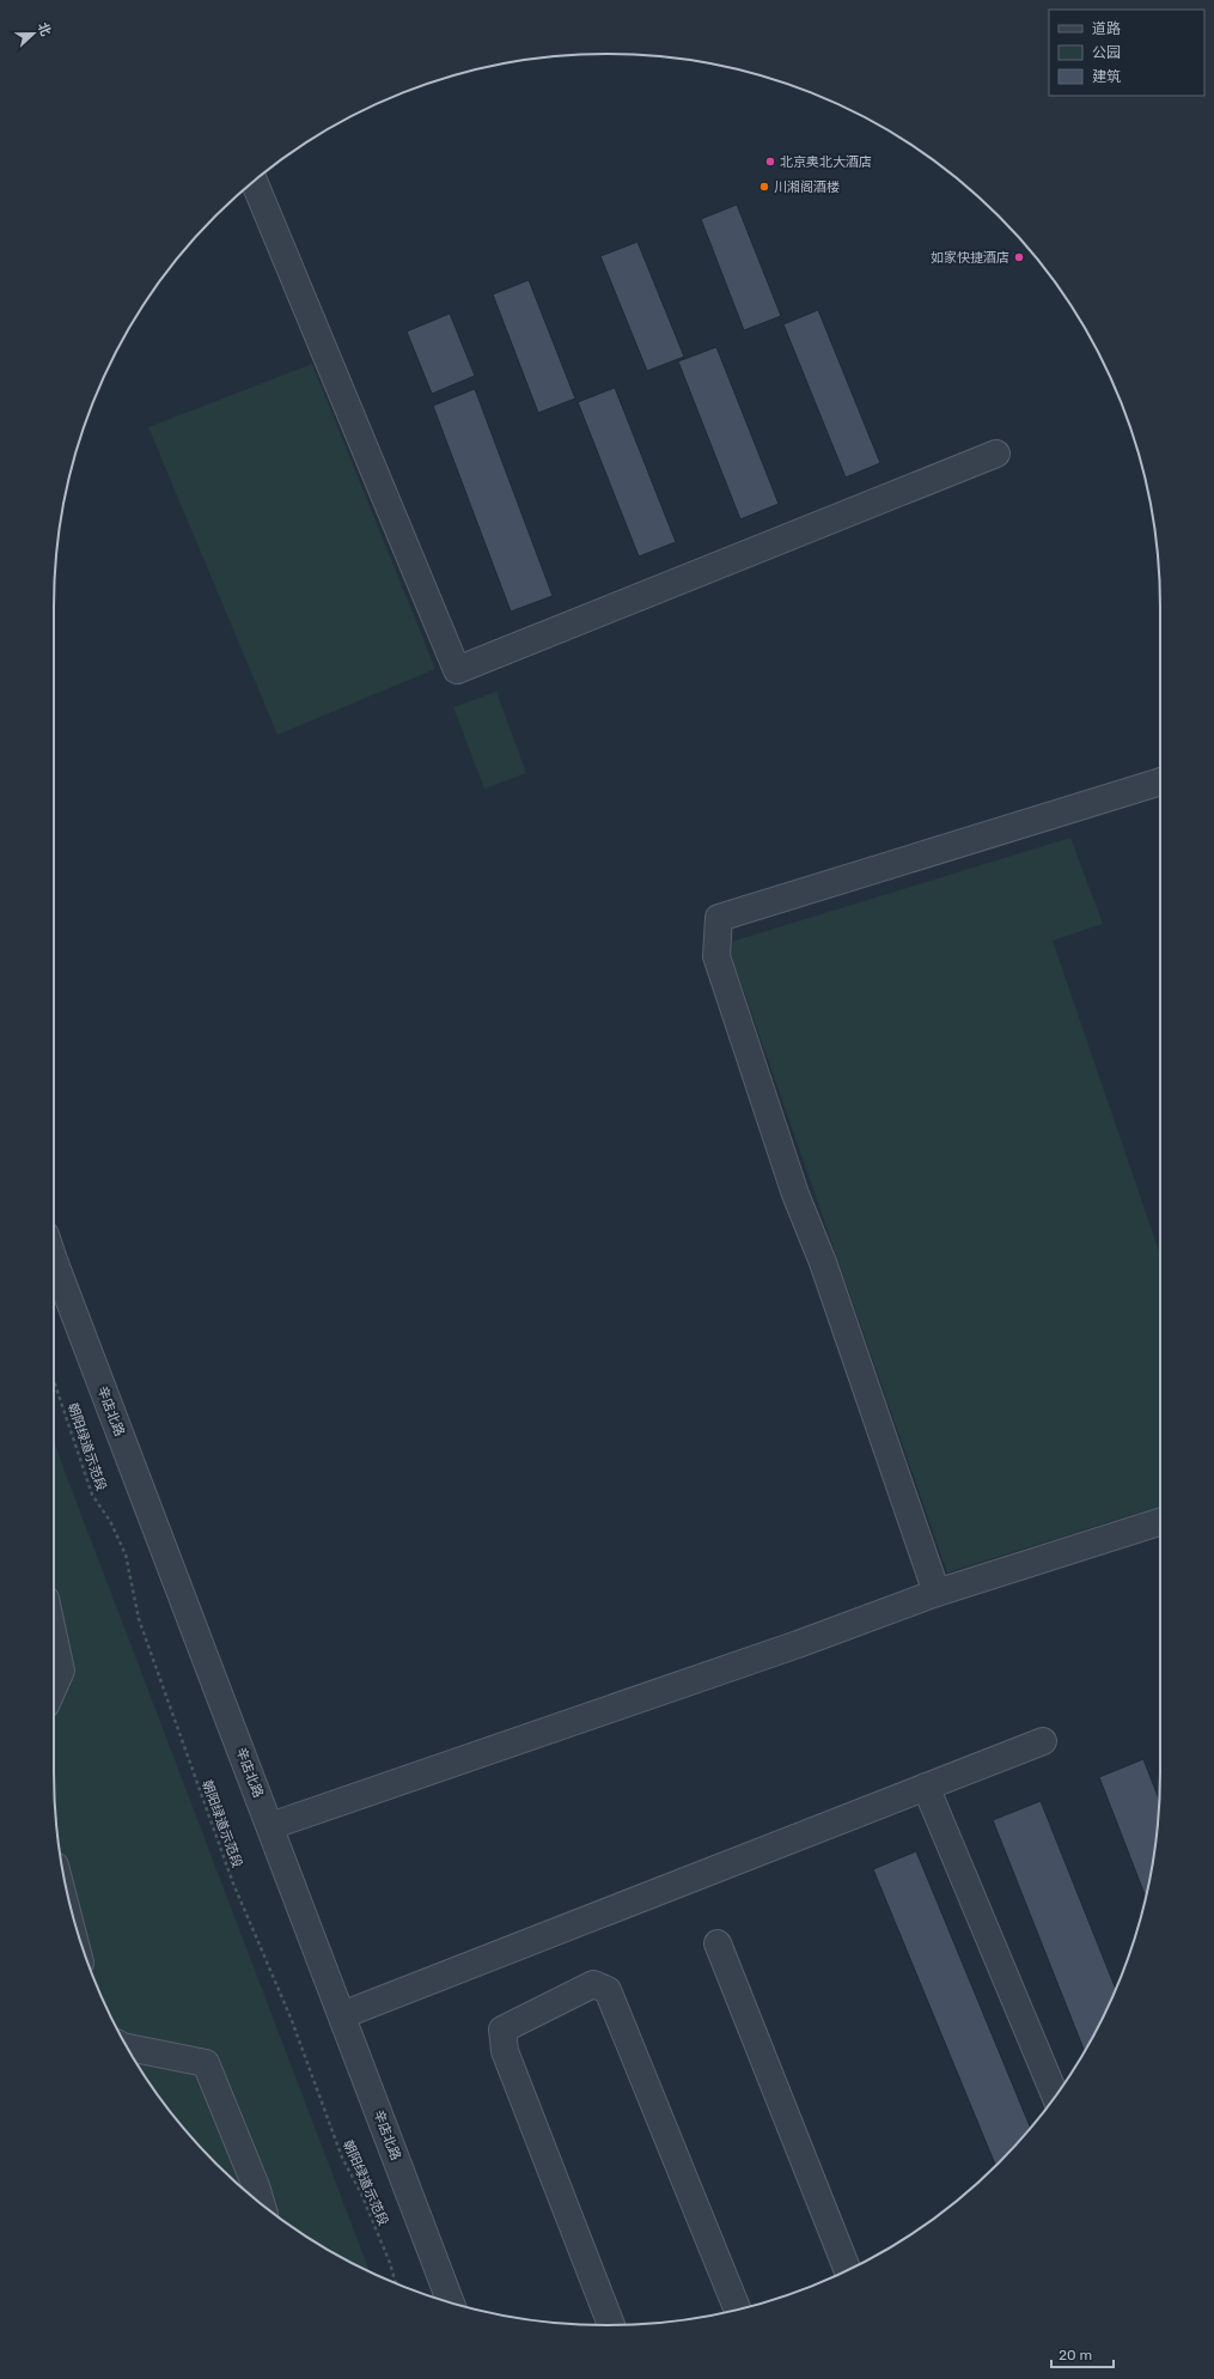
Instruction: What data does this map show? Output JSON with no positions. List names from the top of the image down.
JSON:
{
  "streets": {
    "street": ["辛店北路"],
    "path": ["朝阳绿道示范段"]
  },
  "places": ["北京奥北大酒店", "川湘阁酒楼", "如家快捷酒店"],
  "legend": ["道路", "公园", "建筑"],
  "scale_bar": "20 m",
  "north": "right"
}
